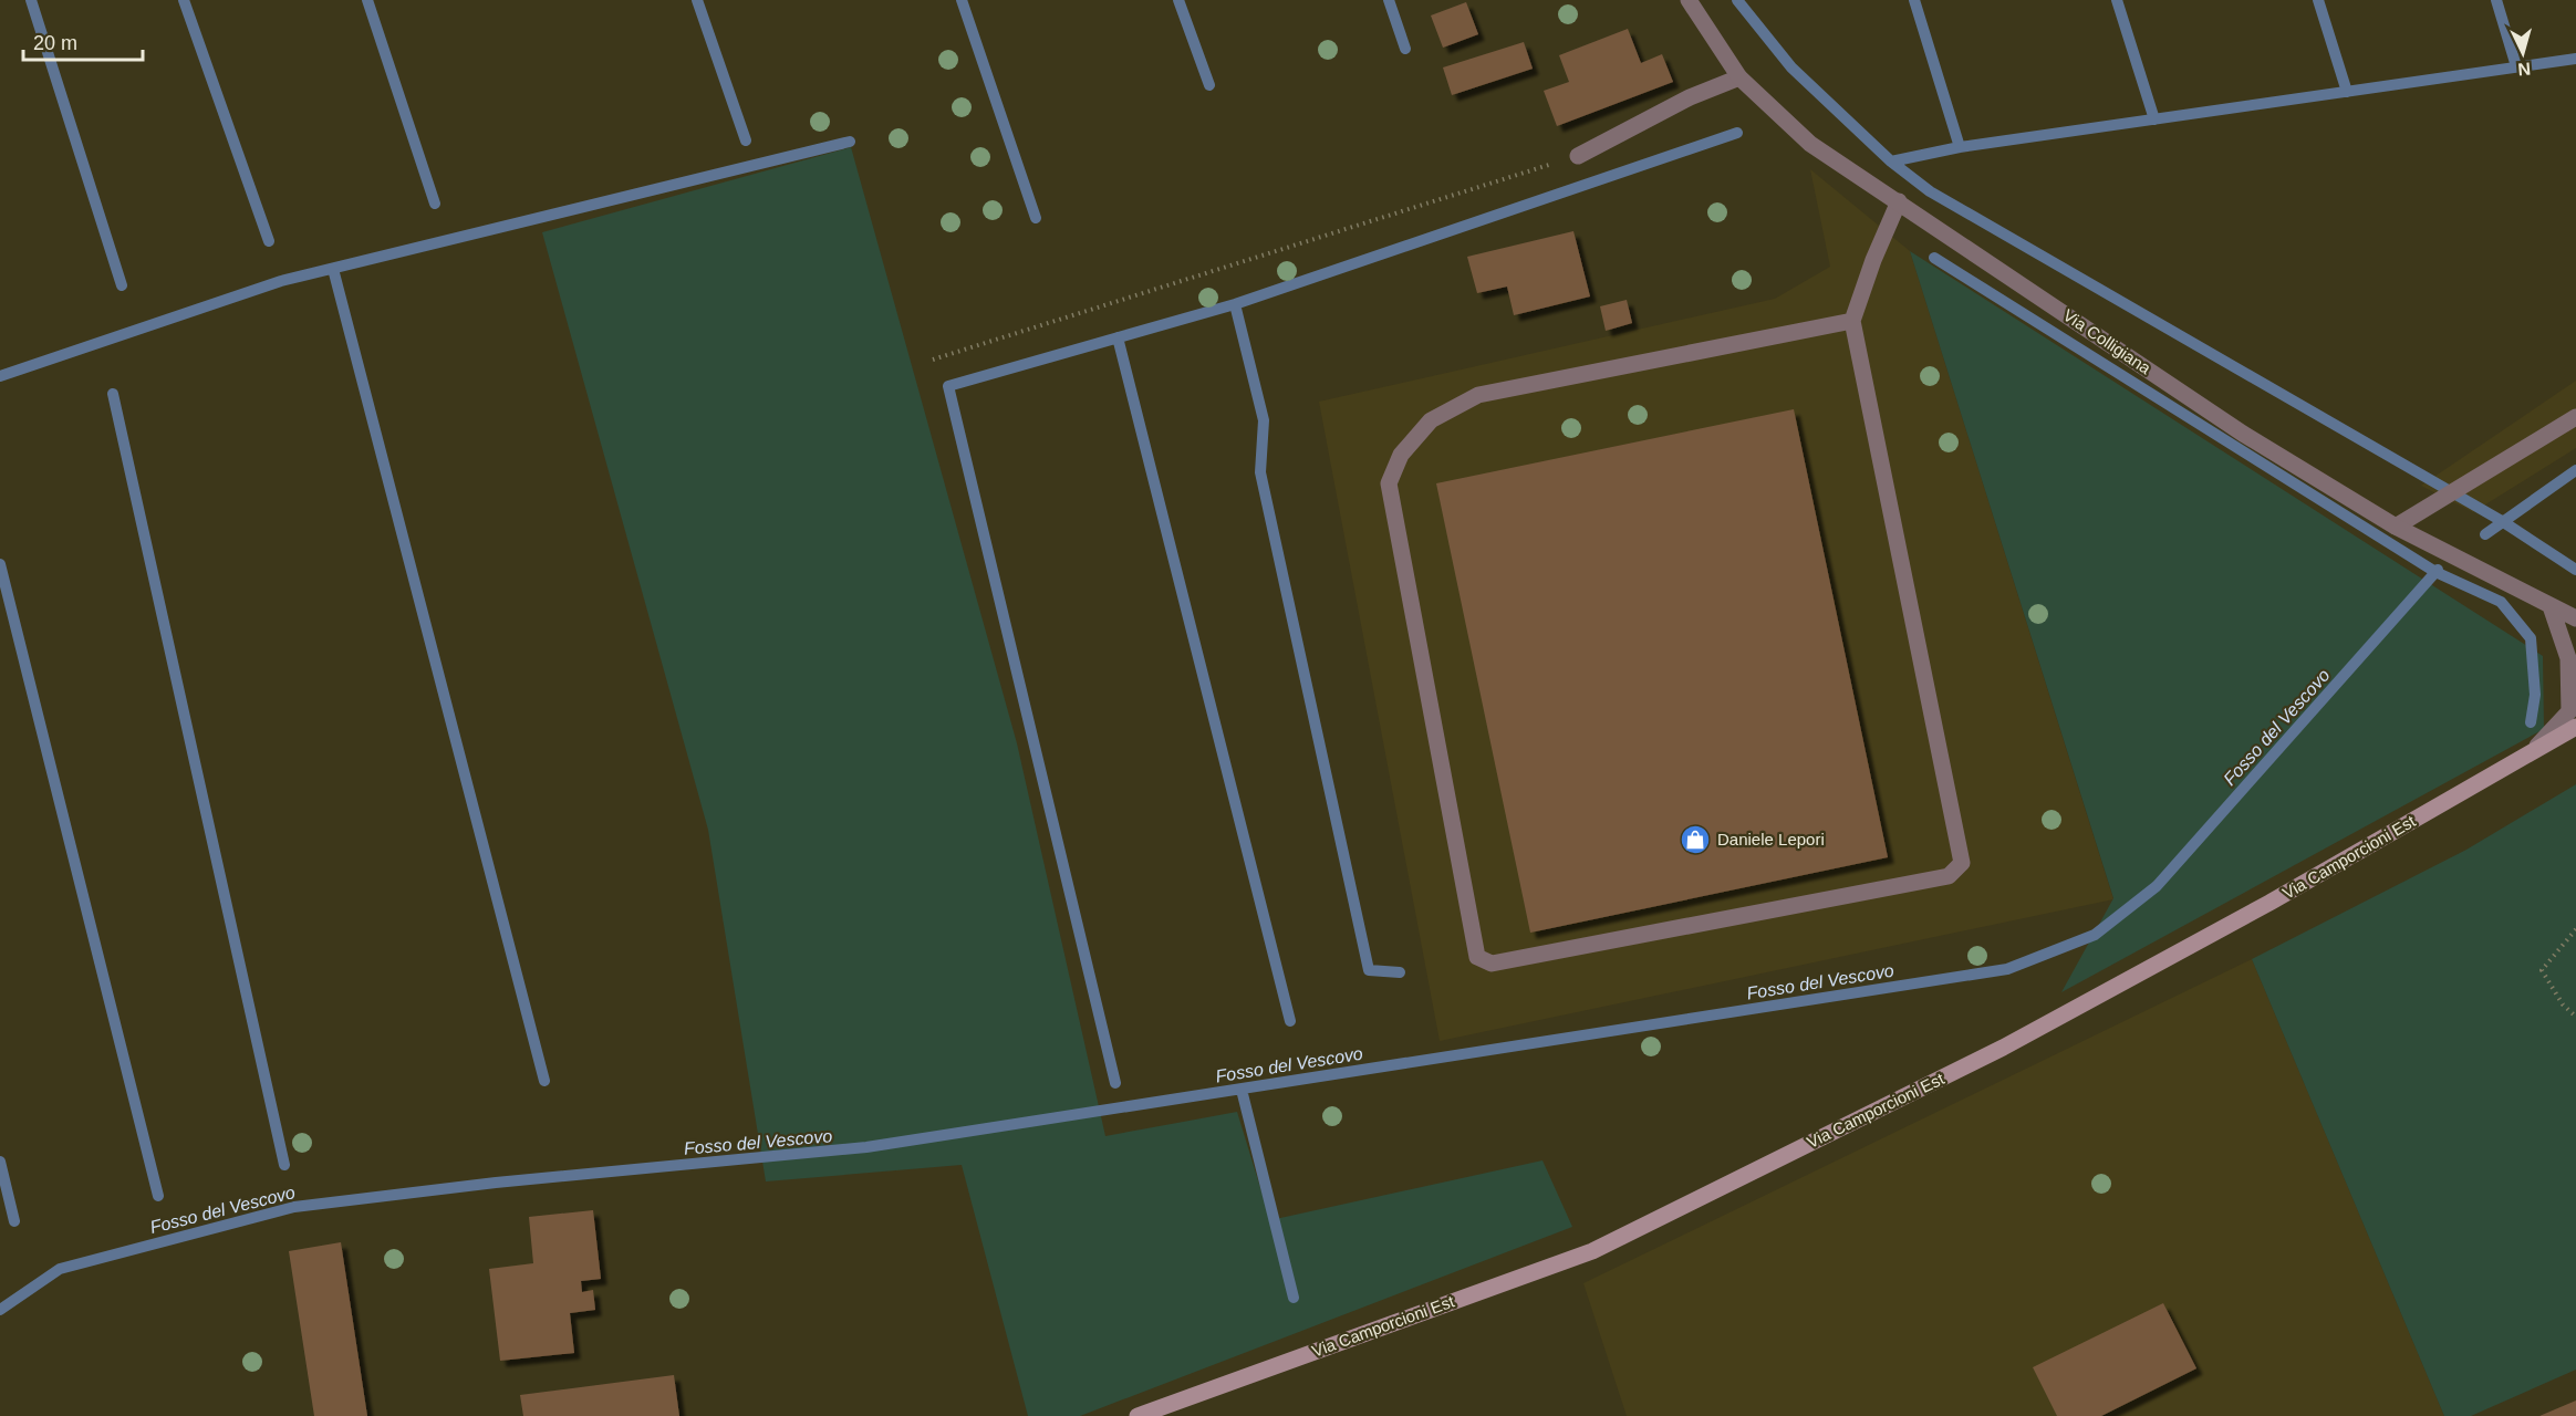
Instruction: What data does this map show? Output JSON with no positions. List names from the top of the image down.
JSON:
{
  "streets": {
    "main road": ["Via Camporcioni Est"],
    "street": ["Via Colligiana"]
  },
  "water": ["Fosso del Vescovo"],
  "places": {
    "shop": ["Daniele Lepori"]
  },
  "scale_bar": "20 m",
  "north": "bottom"
}
